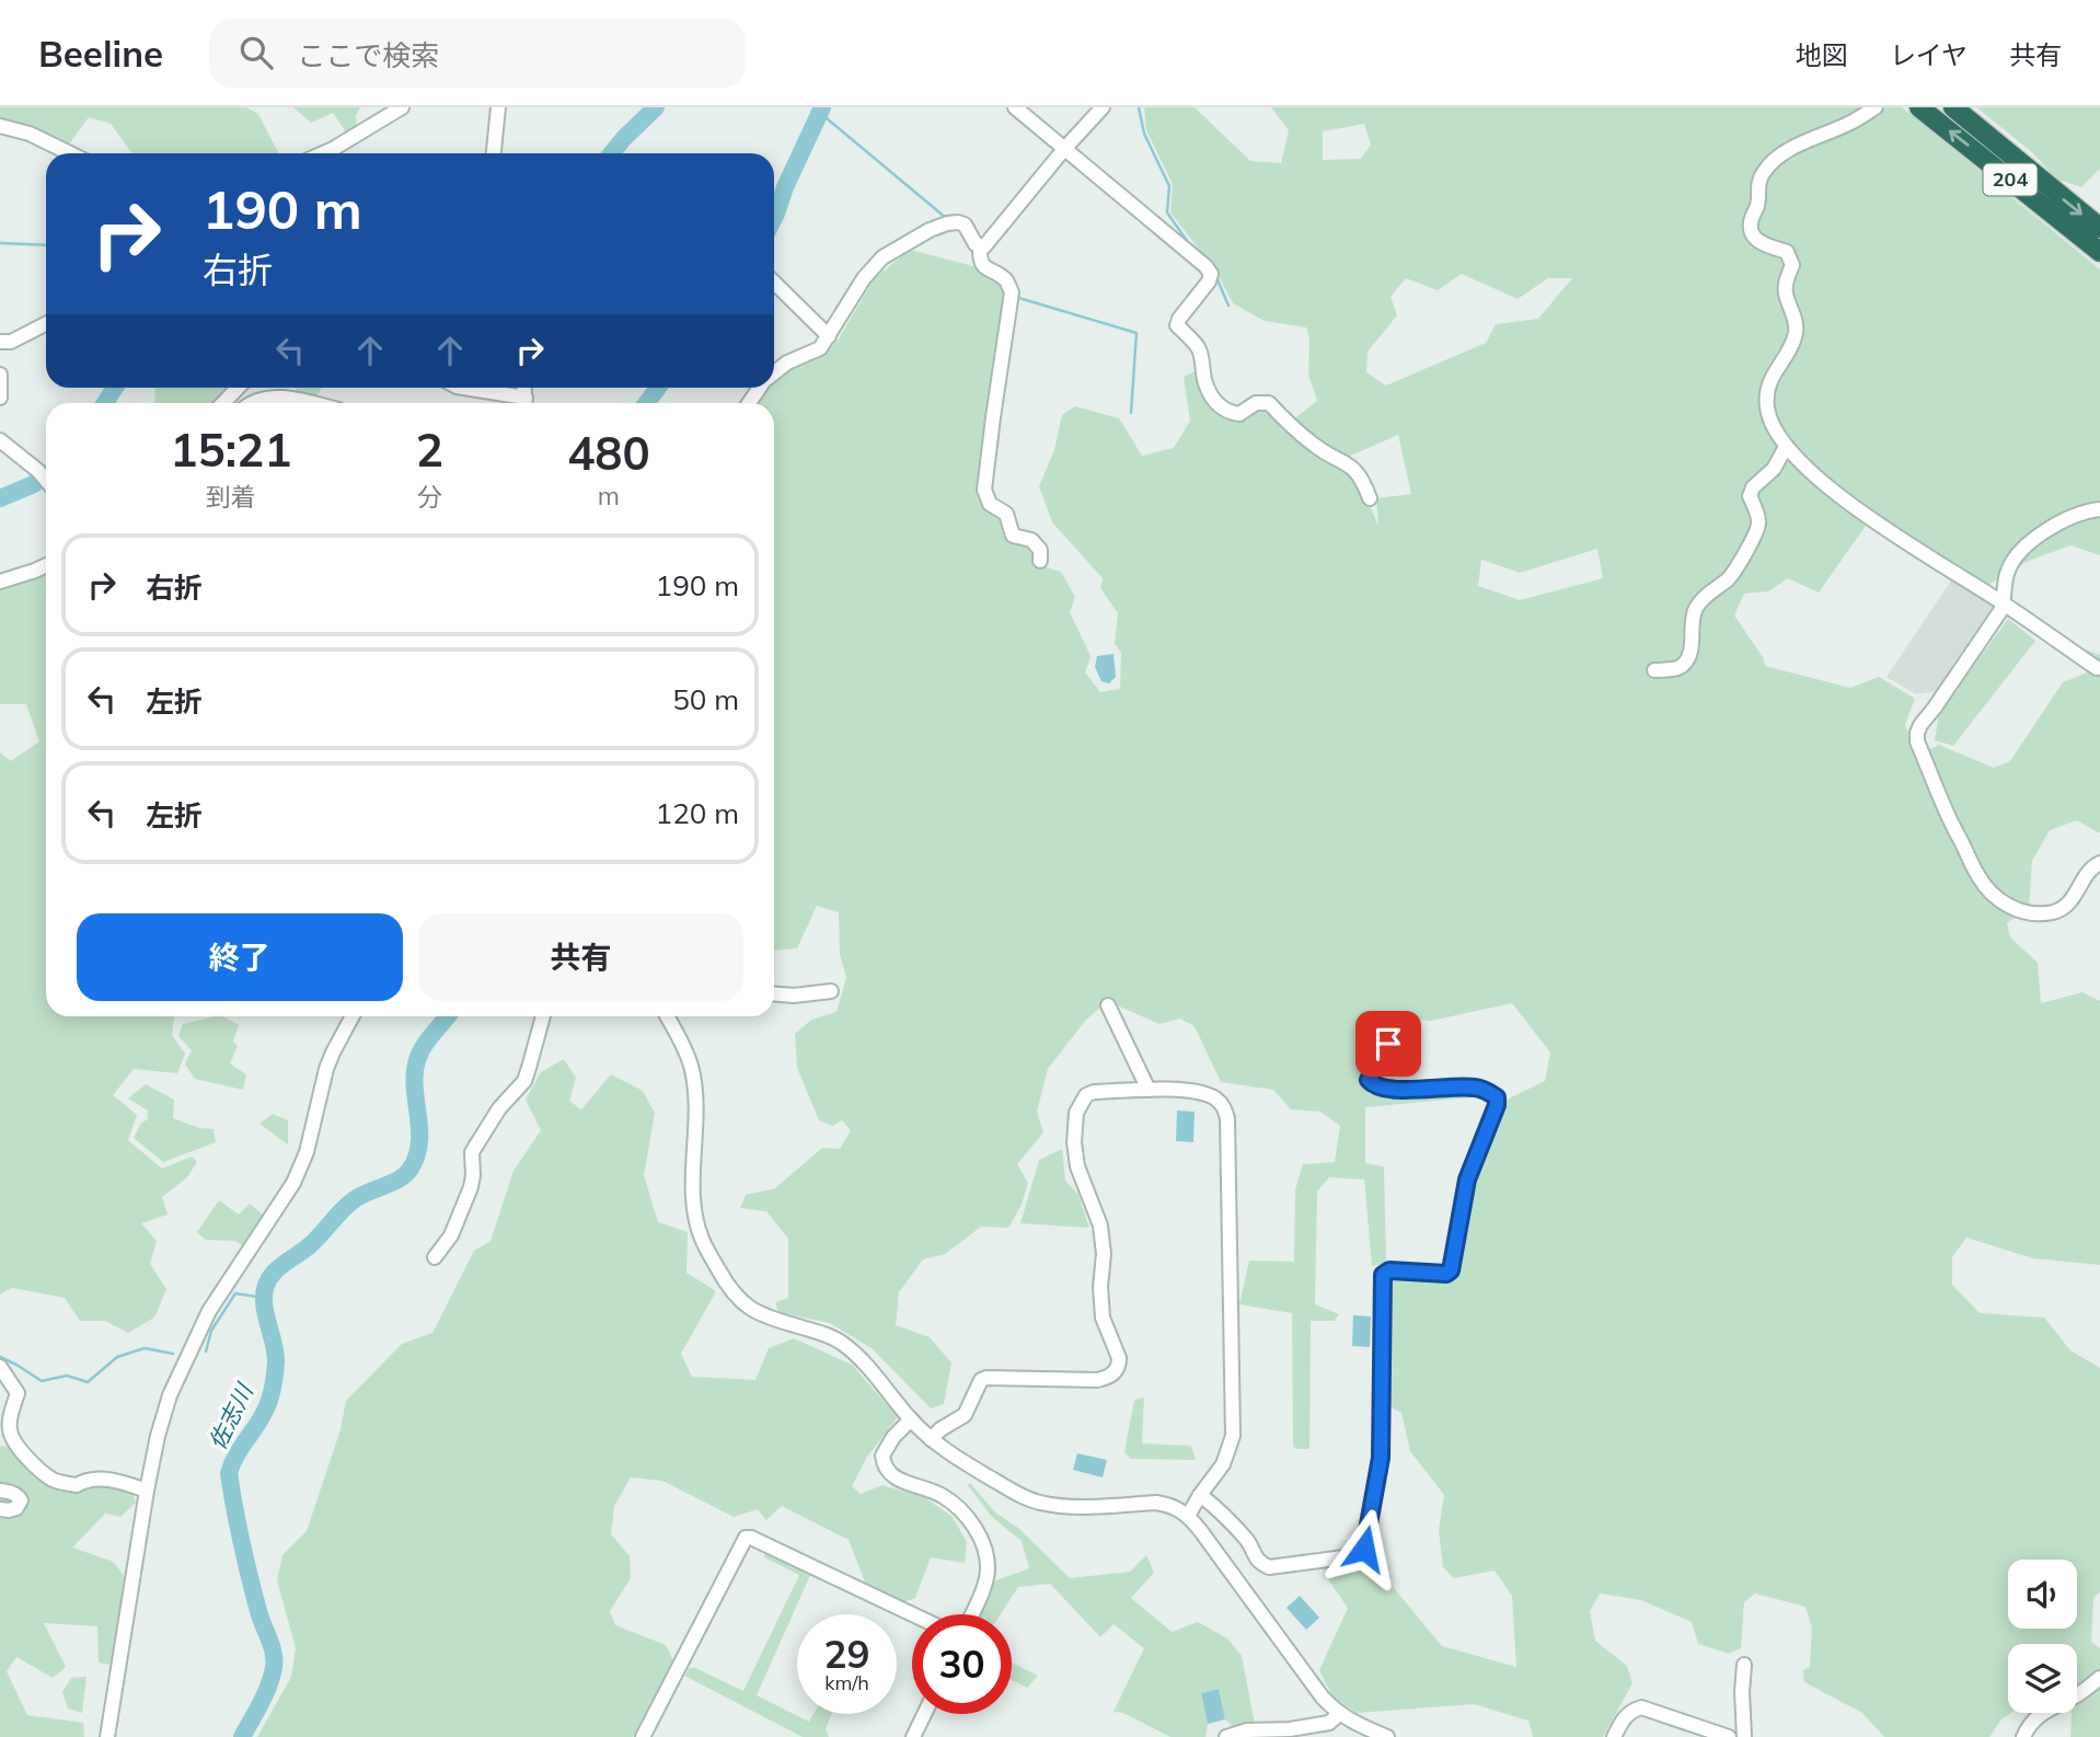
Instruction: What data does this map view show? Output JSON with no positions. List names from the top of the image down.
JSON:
{
  "streets": {
    "highway": ["204"]
  },
  "water": ["佐志川"],
  "page": {
    "header": "Beeline",
    "search": "ここで検索",
    "nav": ["地図", "レイヤ", "共有"],
    "turn": ["190 m", "右折"],
    "eta": [
      "15:21",
      "到着",
      "2",
      "分",
      "480",
      "m"
    ],
    "list": [
      {
        "name": "右折",
        "value": "190 m"
      },
      {
        "name": "左折",
        "value": "50 m"
      },
      {
        "name": "左折",
        "value": "120 m"
      }
    ],
    "buttons": ["終了", "共有"],
    "speed": "29 km/h",
    "limit": "30"
  }
}
